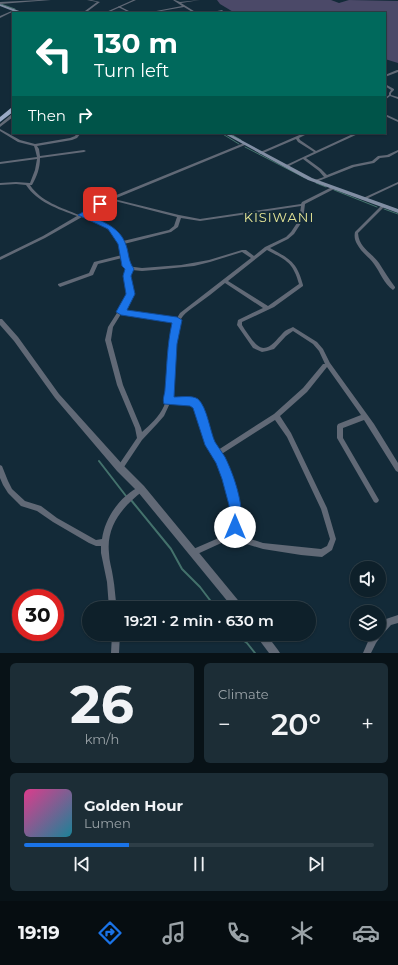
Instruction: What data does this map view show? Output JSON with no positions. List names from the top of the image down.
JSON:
{
  "districts": ["KISIWANI"],
  "page": {
    "turn": ["130 m", "Turn left"],
    "then": "Then",
    "limit": "30",
    "trip": "19:21 · 2 min · 630 m",
    "tile": [
      ["26", "km/h"],
      "Climate"
    ],
    "heat": ["−", "20°", "+"],
    "song": ["Golden Hour", "Lumen"],
    "tabs": "19:19"
  }
}
